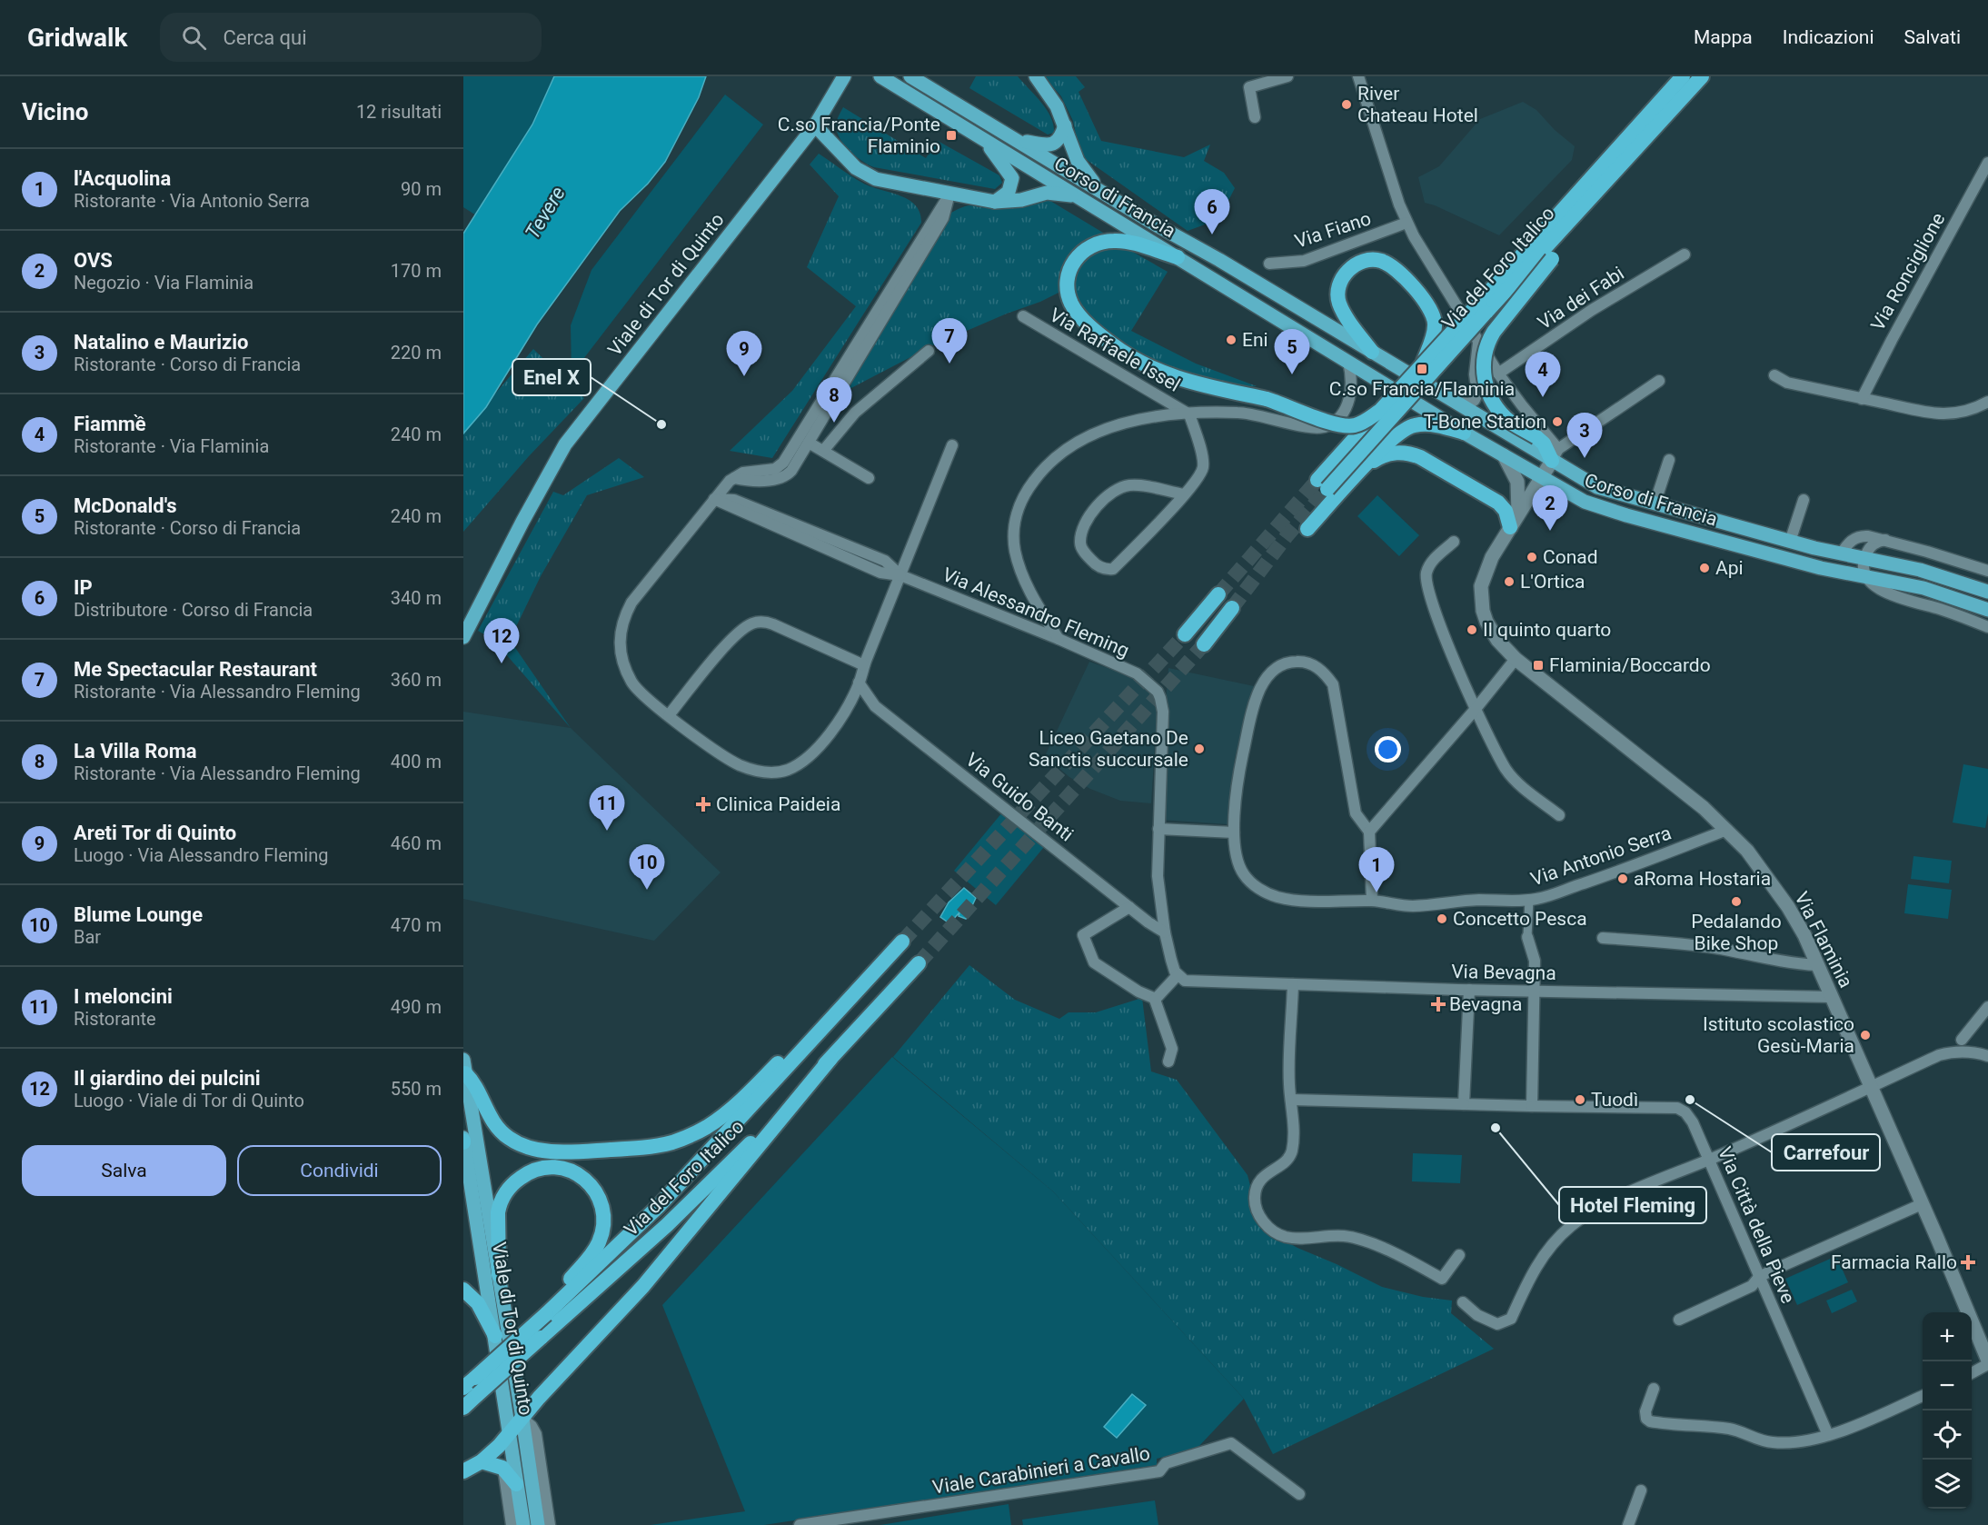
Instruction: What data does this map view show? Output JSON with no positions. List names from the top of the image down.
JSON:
{
  "streets": {
    "highway": ["Via del Foro Italico"],
    "main road": ["Corso di Francia", "Viale di Tor di Quinto"],
    "street": [
      "Via Fiano",
      "Via Ronciglione",
      "Via dei Fabi",
      "Via Raffaele Issel",
      "Via Alessandro Fleming",
      "Via Guido Banti",
      "Via Antonio Serra",
      "Via Flaminia",
      "Via Bevagna",
      "Via Città della Pieve",
      "Viale Carabinieri a Cavallo"
    ]
  },
  "crossings": [
    ["Corso di Francia", "Via Flaminia"],
    ["Via Antonio Serra", "Via Flaminia"],
    ["Via Flaminia", "Via Bevagna"]
  ],
  "water": ["Tevere"],
  "places": {
    "other": [
      "River Chateau Hotel",
      "Eni",
      "T-Bone Station",
      "Enel X",
      "Conad",
      "Api",
      "L'Ortica",
      "Il quinto quarto",
      "Liceo Gaetano De Sanctis succursale",
      "aRoma Hostaria",
      "Pedalando Bike Shop",
      "Concetto Pesca",
      "Istituto scolastico Gesù-Maria",
      "Tuodì",
      "Carrefour",
      "Hotel Fleming"
    ],
    "transit": ["C.so Francia/Ponte Flaminio", "C.so Francia/Flaminia", "Flaminia/Boccardo"],
    "health": ["Clinica Paideia", "Bevagna", "Farmacia Rallo"]
  },
  "page": {
    "header": "Gridwalk",
    "search": "Cerca qui",
    "nav": ["Mappa", "Indicazioni", "Salvati"],
    "heading": ["Vicino", "12 risultati"],
    "list": [
      {
        "mark": "1",
        "name": "l'Acquolina",
        "note": "Ristorante · Via Antonio Serra",
        "value": "90 m"
      },
      {
        "mark": "2",
        "name": "OVS",
        "note": "Negozio · Via Flaminia",
        "value": "170 m"
      },
      {
        "mark": "3",
        "name": "Natalino e Maurizio",
        "note": "Ristorante · Corso di Francia",
        "value": "220 m"
      },
      {
        "mark": "4",
        "name": "Fiammề",
        "note": "Ristorante · Via Flaminia",
        "value": "240 m"
      },
      {
        "mark": "5",
        "name": "McDonald's",
        "note": "Ristorante · Corso di Francia",
        "value": "240 m"
      },
      {
        "mark": "6",
        "name": "IP",
        "note": "Distributore · Corso di Francia",
        "value": "340 m"
      },
      {
        "mark": "7",
        "name": "Me Spectacular Restaurant",
        "note": "Ristorante · Via Alessandro Fleming",
        "value": "360 m"
      },
      {
        "mark": "8",
        "name": "La Villa Roma",
        "note": "Ristorante · Via Alessandro Fleming",
        "value": "400 m"
      },
      {
        "mark": "9",
        "name": "Areti Tor di Quinto",
        "note": "Luogo · Via Alessandro Fleming",
        "value": "460 m"
      },
      {
        "mark": "10",
        "name": "Blume Lounge",
        "note": "Bar",
        "value": "470 m"
      },
      {
        "mark": "11",
        "name": "I meloncini",
        "note": "Ristorante",
        "value": "490 m"
      },
      {
        "mark": "12",
        "name": "Il giardino dei pulcini",
        "note": "Luogo · Viale di Tor di Quinto",
        "value": "550 m"
      }
    ],
    "pins": [
      "6",
      "7",
      "5",
      "9",
      "4",
      "8",
      "3",
      "2",
      "12",
      "11",
      "10",
      "1"
    ],
    "buttons": ["Salva", "Condividi"],
    "map_buttons": ["+", "−"]
  }
}
